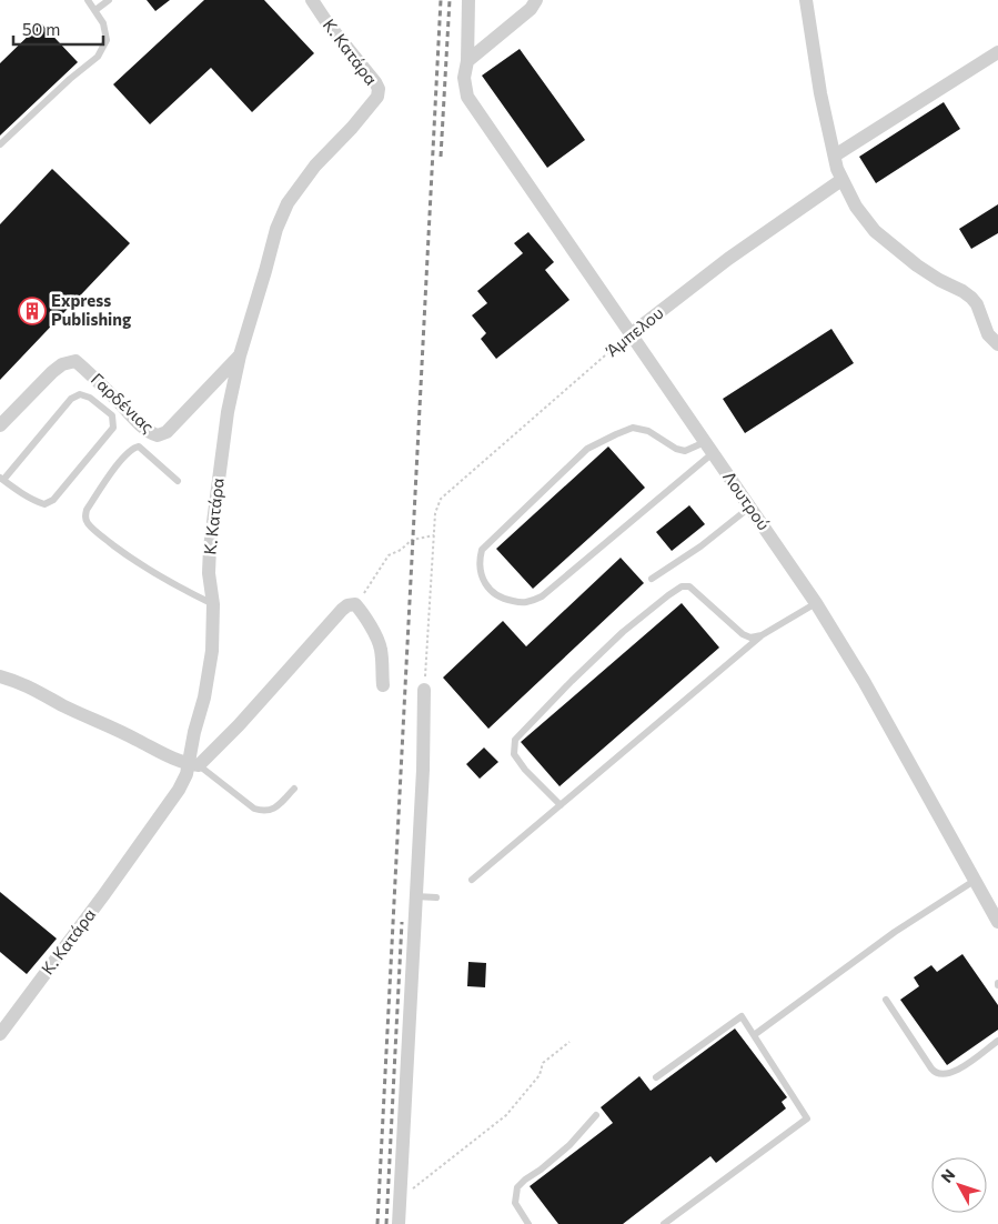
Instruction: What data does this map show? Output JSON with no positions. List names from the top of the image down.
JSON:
{
  "streets": {
    "street": [
      "Κ. Κατάρα",
      "Άμπελου",
      "Γαρδένιας",
      "Λουτρού"
    ]
  },
  "crossings": [
    ["Κ. Κατάρα", "Γαρδένιας"],
    ["Άμπελου", "Λουτρού"]
  ],
  "places": {
    "building": ["Express Publishing"]
  },
  "scale_bar": "50 m",
  "north": "top left"
}
